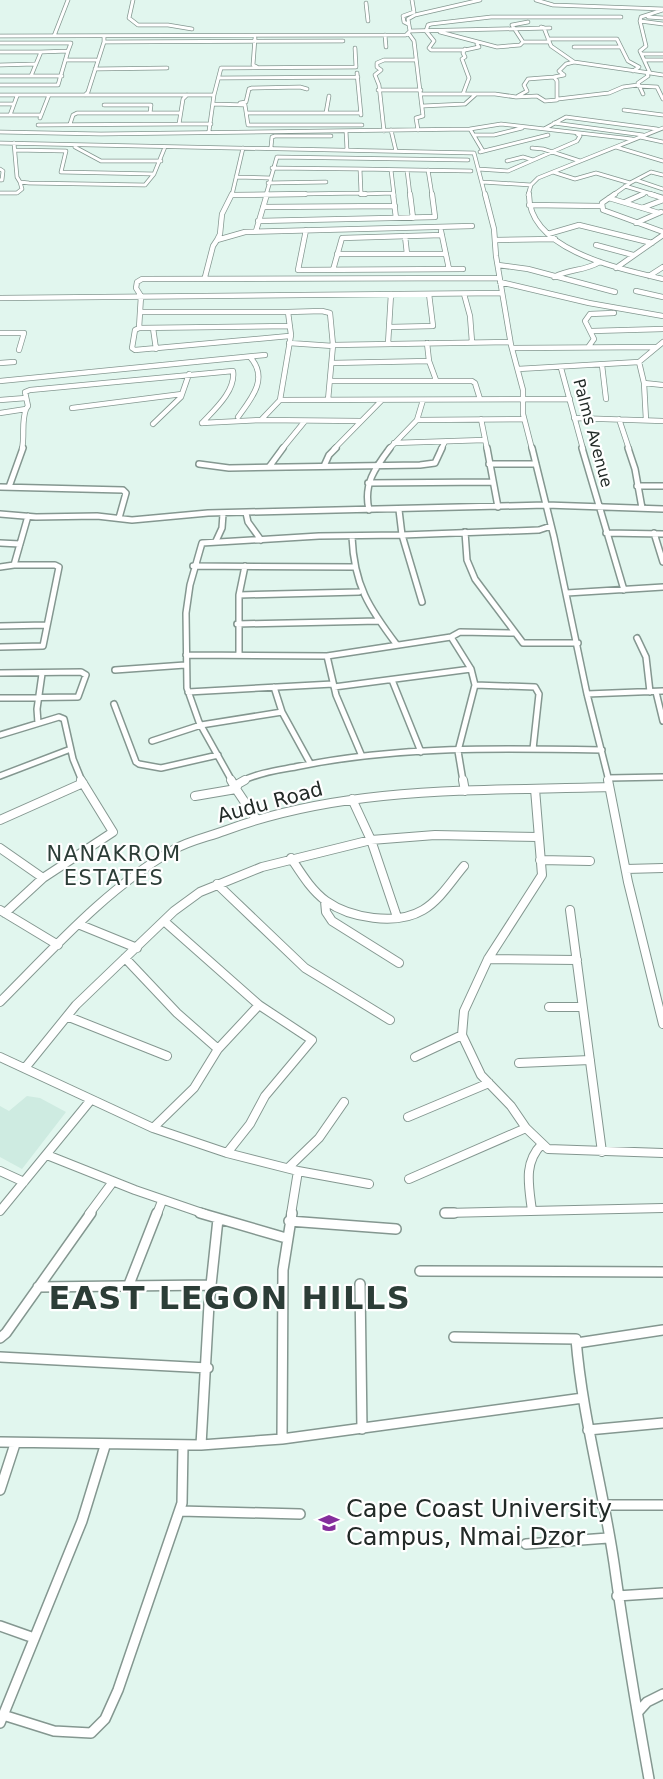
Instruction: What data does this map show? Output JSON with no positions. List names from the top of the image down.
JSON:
{
  "streets": {
    "street": ["Palms Avenue", "Audu Road"]
  },
  "districts": ["NANAKROM ESTATES", "EAST LEGON HILLS"],
  "places": {
    "school or university": ["Cape Coast University Campus, Nmai Dzor"]
  }
}
